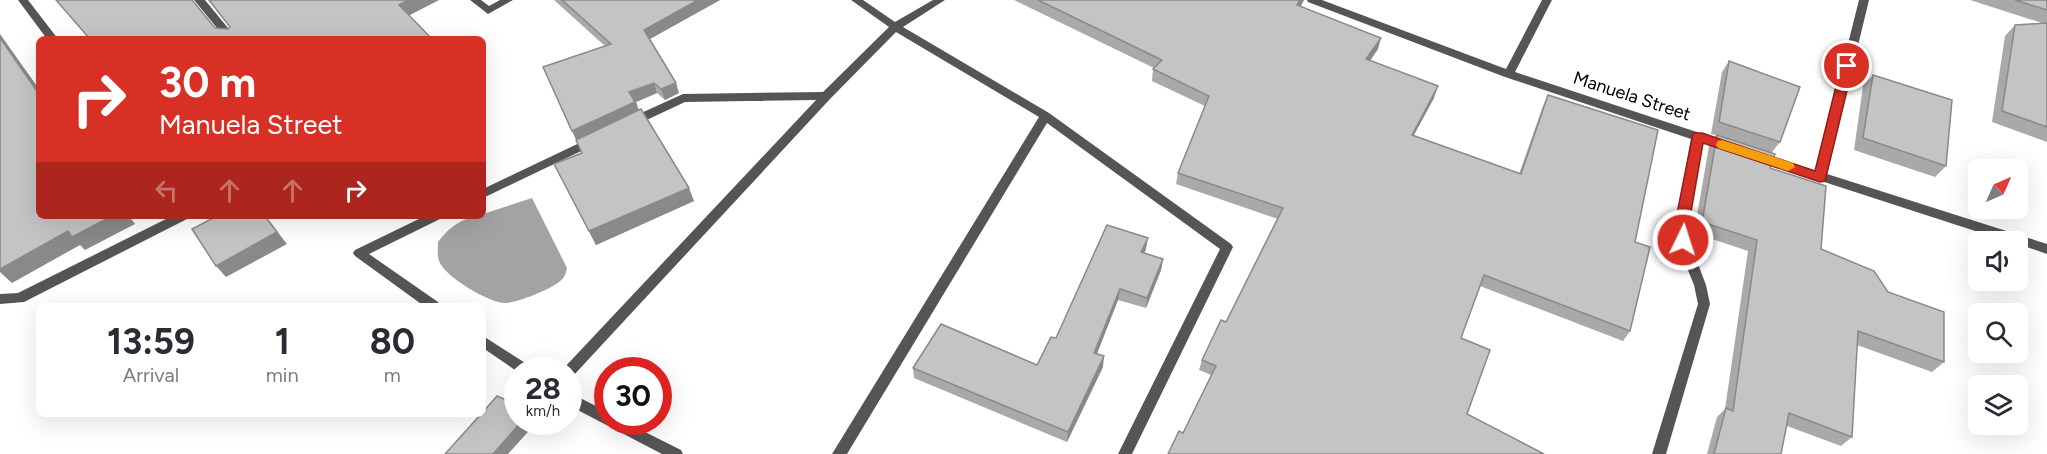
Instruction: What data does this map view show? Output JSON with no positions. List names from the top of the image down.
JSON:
{
  "streets": {
    "street": ["Manuela Street"]
  },
  "north": "top right",
  "page": {
    "turn": ["30 m", "Manuela Street"],
    "eta": [
      "13:59",
      "Arrival",
      "1",
      "min",
      "80",
      "m"
    ],
    "speed": "28 km/h",
    "limit": "30"
  }
}
